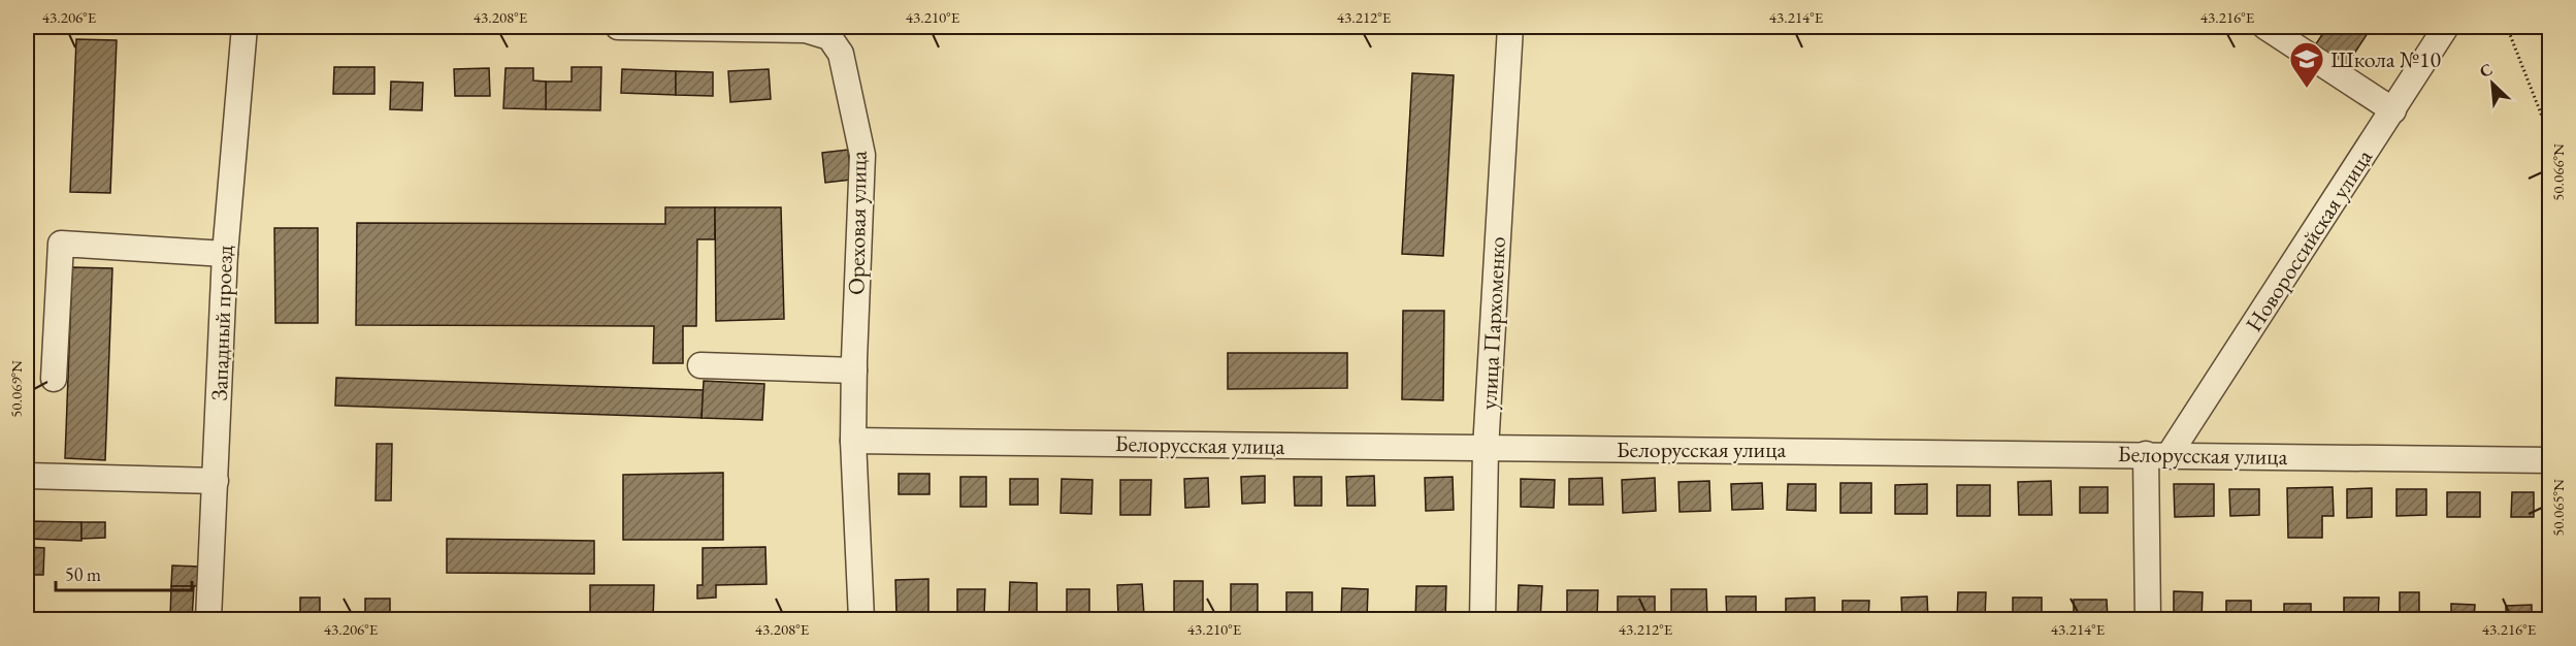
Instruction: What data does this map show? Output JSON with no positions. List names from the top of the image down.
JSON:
{
  "streets": {
    "street": [
      "Ореховая улица",
      "Новороссийская улица",
      "Западный проезд",
      "улица Пархоменко",
      "Белорусская улица"
    ]
  },
  "crossings": [
    ["Ореховая улица", "Белорусская улица"],
    ["Новороссийская улица", "Белорусская улица"],
    ["улица Пархоменко", "Белорусская улица"]
  ],
  "places": {
    "school or university": ["Школа №10"]
  },
  "scale_bar": "50 m",
  "north": "top left",
  "coordinates": [
    "43.206°E",
    "43.208°E",
    "43.210°E",
    "43.212°E",
    "43.214°E",
    "43.216°E",
    "50.066°N",
    "50.069°N",
    "50.065°N"
  ]
}
